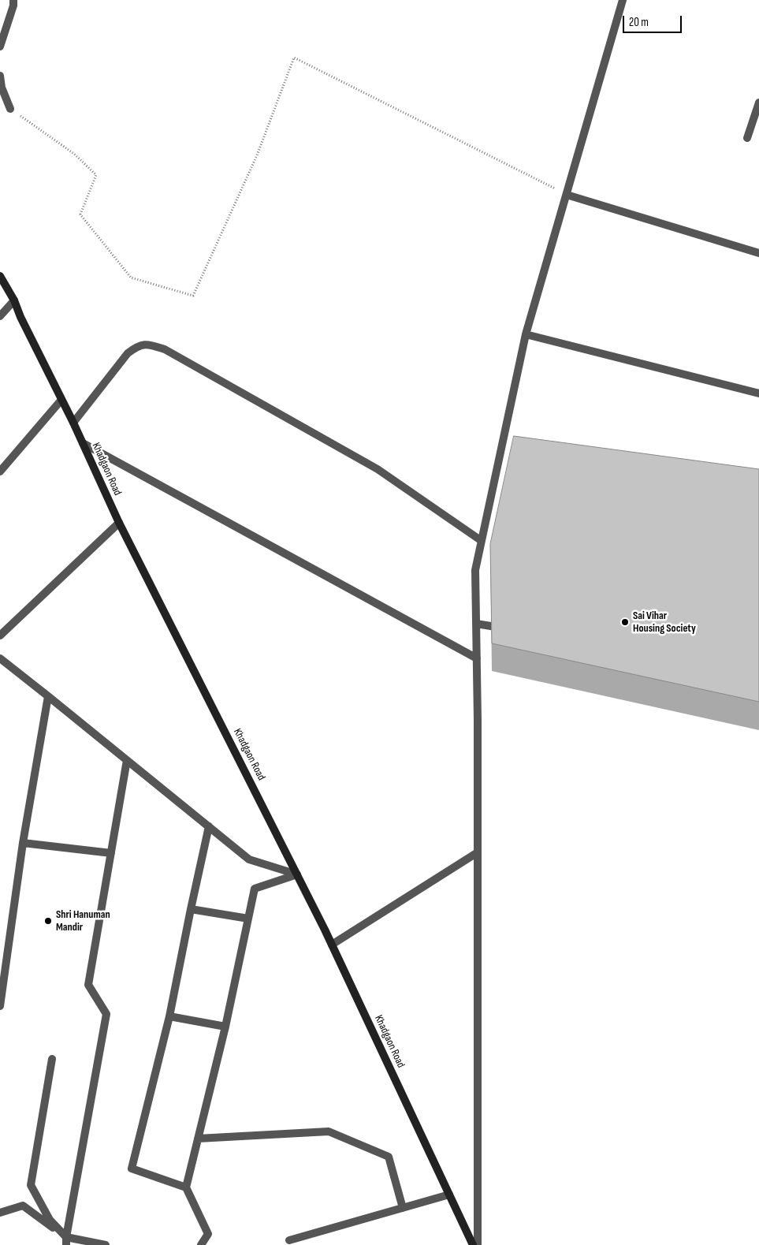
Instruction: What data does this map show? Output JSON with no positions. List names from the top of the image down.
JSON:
{
  "streets": {
    "street": ["Khadgaon Road"]
  },
  "places": ["Sai Vihar Housing Society", "Shri Hanuman Mandir"],
  "scale_bar": "20 m"
}
